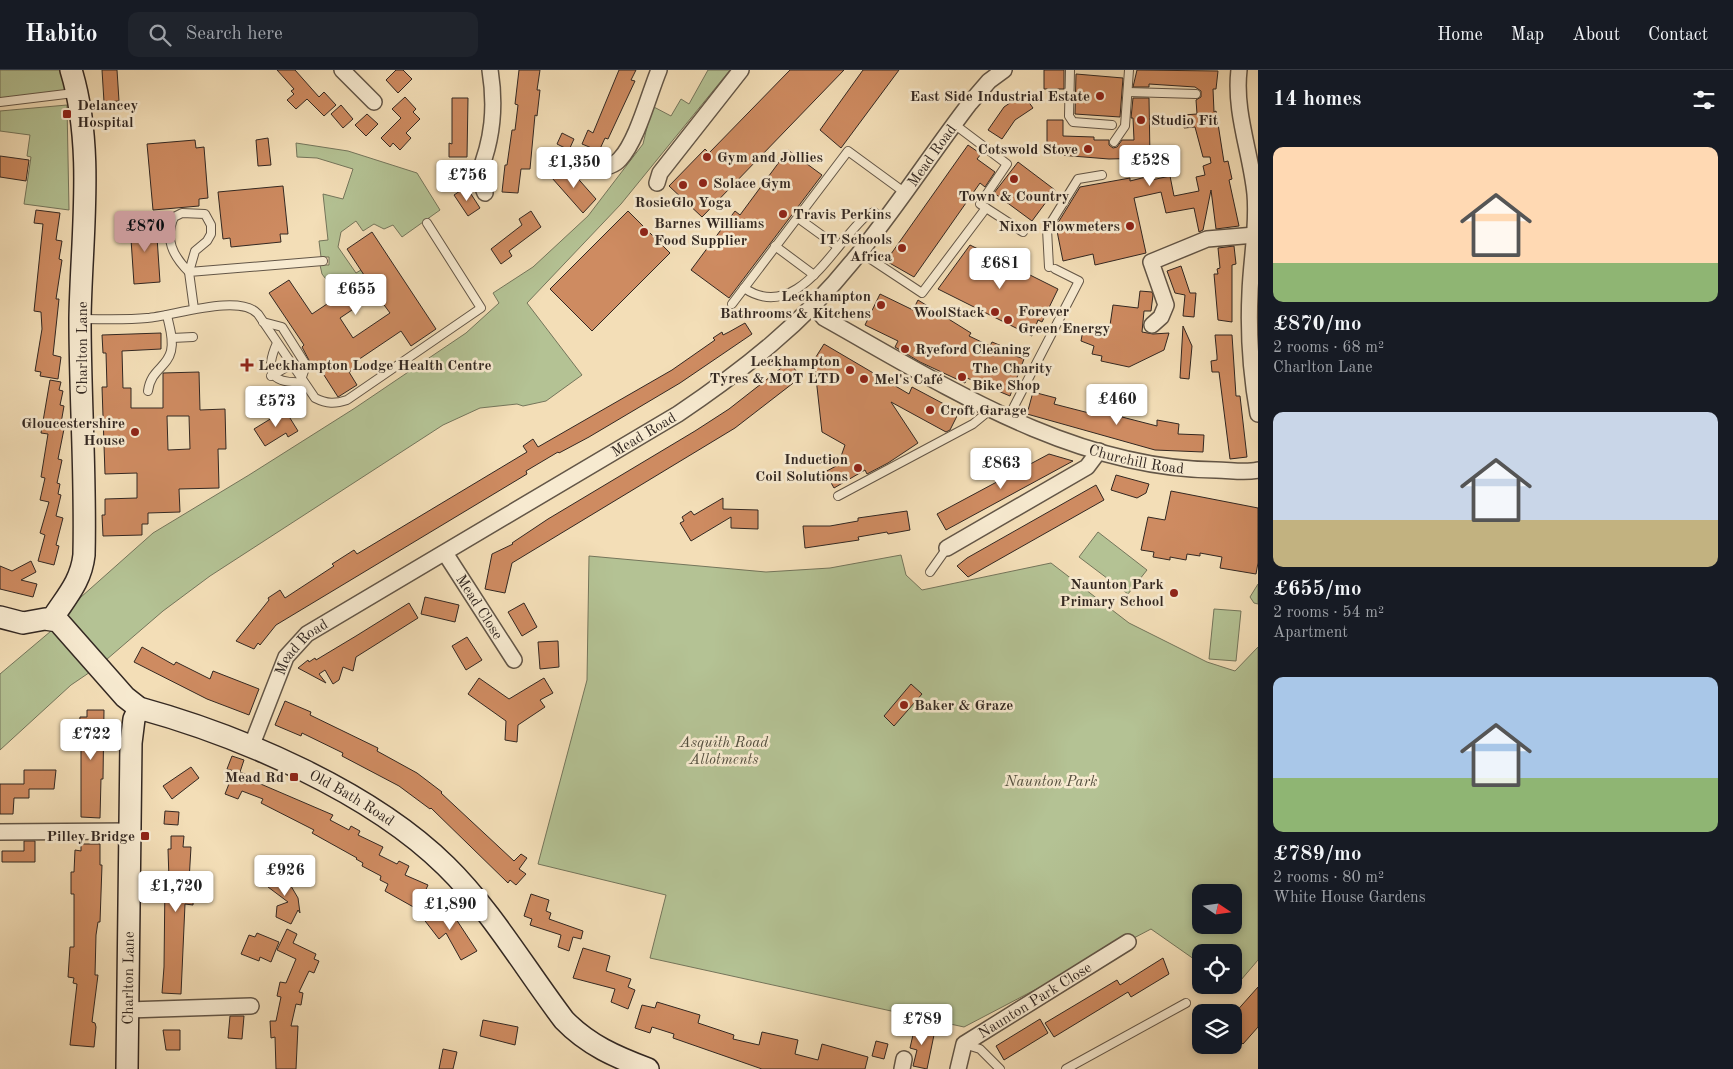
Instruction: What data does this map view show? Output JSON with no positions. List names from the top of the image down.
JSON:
{
  "streets": {
    "street": [
      "Mead Road",
      "Charlton Lane",
      "Churchill Road",
      "Mead Close",
      "Old Bath Road",
      "Naunton Park Close"
    ]
  },
  "crossings": [
    ["Mead Road", "Churchill Road"],
    ["Mead Road", "Mead Close"],
    ["Mead Road", "Old Bath Road"],
    ["Charlton Lane", "Old Bath Road"]
  ],
  "parks": ["Asquith Road Allotments", "Naunton Park"],
  "places": {
    "other": [
      "East Side Industrial Estate",
      "Studio Fit",
      "Cotswold Stove",
      "Gym and Jollies",
      "Town & Country",
      "Solace Gym",
      "RosieGlo Yoga",
      "Travis Perkins",
      "Nixon Flowmeters",
      "Barnes Williams Food Supplier",
      "IT Schools Africa",
      "Leckhampton Bathrooms & Kitchens",
      "WoolStack",
      "Forever Green Energy",
      "Ryeford Cleaning",
      "Leckhampton Tyres & MOT LTD",
      "The Charity Bike Shop",
      "Mel's Café",
      "Croft Garage",
      "Gloucestershire House",
      "Induction Coil Solutions",
      "Naunton Park Primary School",
      "Baker & Graze"
    ],
    "transit": ["Delancey Hospital", "Mead Rd", "Pilley Bridge"],
    "health": ["Leckhampton Lodge Health Centre"]
  },
  "north": "right",
  "page": {
    "header": "Habito",
    "search": "Search here",
    "nav": [
      "Home",
      "Map",
      "About",
      "Contact"
    ],
    "heading": "14 homes",
    "list": [
      {
        "name": "£870/mo",
        "note": "2 rooms · 68 m² · Charlton Lane"
      },
      {
        "name": "£655/mo",
        "note": "2 rooms · 54 m² · Apartment"
      },
      {
        "name": "£789/mo",
        "note": "2 rooms · 80 m² · White House Gardens"
      }
    ],
    "price": [
      "£528",
      "£1,350",
      "£756",
      "£870",
      "£681",
      "£655",
      "£460",
      "£573",
      "£863",
      "£722",
      "£926",
      "£1,720",
      "£1,890",
      "£789"
    ]
  }
}
